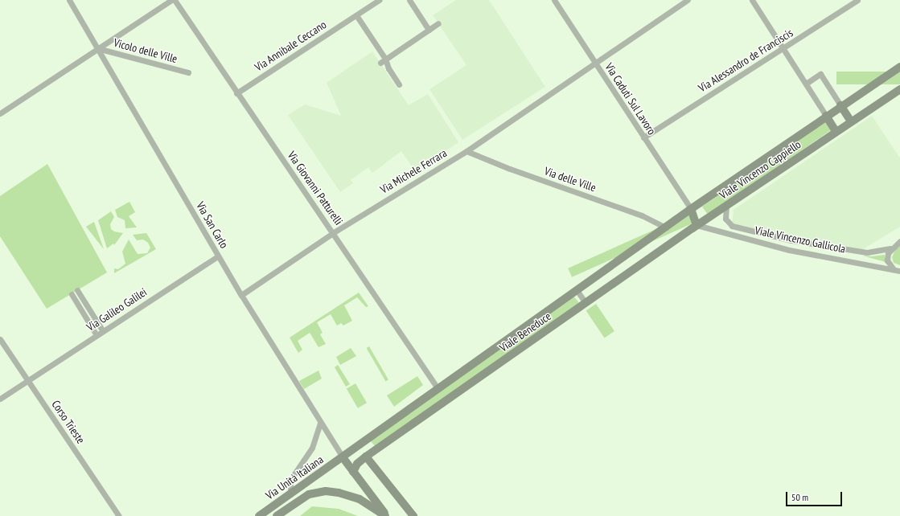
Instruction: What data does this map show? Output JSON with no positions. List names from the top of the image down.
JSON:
{
  "streets": {
    "street": [
      "Via Annibale Ceccano",
      "Vicolo delle Ville",
      "Via Alessandro de Franciscis",
      "Via Caduti Sul Lavoro",
      "Viale Vincenzo Cappiello",
      "Via Michele Ferrara",
      "Via delle Ville",
      "Via Giovanni Patturelli",
      "Via San Carlo",
      "Viale Vincenzo Gallicola",
      "Via Galileo Galilei",
      "Viale Beneduce",
      "Corso Trieste",
      "Via Unità Italiana"
    ]
  },
  "crossings": [
    ["Via Annibale Ceccano", "Via Giovanni Patturelli"],
    ["Vicolo delle Ville", "Via San Carlo"],
    ["Via Alessandro de Franciscis", "Via Caduti Sul Lavoro"],
    ["Via Caduti Sul Lavoro", "Viale Vincenzo Cappiello"],
    ["Via Caduti Sul Lavoro", "Via Michele Ferrara"],
    ["Via Caduti Sul Lavoro", "Viale Beneduce"],
    ["Viale Vincenzo Cappiello", "Viale Vincenzo Gallicola"],
    ["Viale Vincenzo Cappiello", "Viale Beneduce"],
    ["Via Michele Ferrara", "Via delle Ville"],
    ["Via Michele Ferrara", "Via Giovanni Patturelli"],
    ["Via Michele Ferrara", "Via San Carlo"],
    ["Via delle Ville", "Viale Beneduce"],
    ["Via Giovanni Patturelli", "Viale Beneduce"],
    ["Via San Carlo", "Via Galileo Galilei"],
    ["Via San Carlo", "Via Unità Italiana"],
    ["Viale Vincenzo Gallicola", "Viale Beneduce"],
    ["Via Galileo Galilei", "Corso Trieste"],
    ["Viale Beneduce", "Via Unità Italiana"]
  ],
  "scale_bar": "50 m"
}
